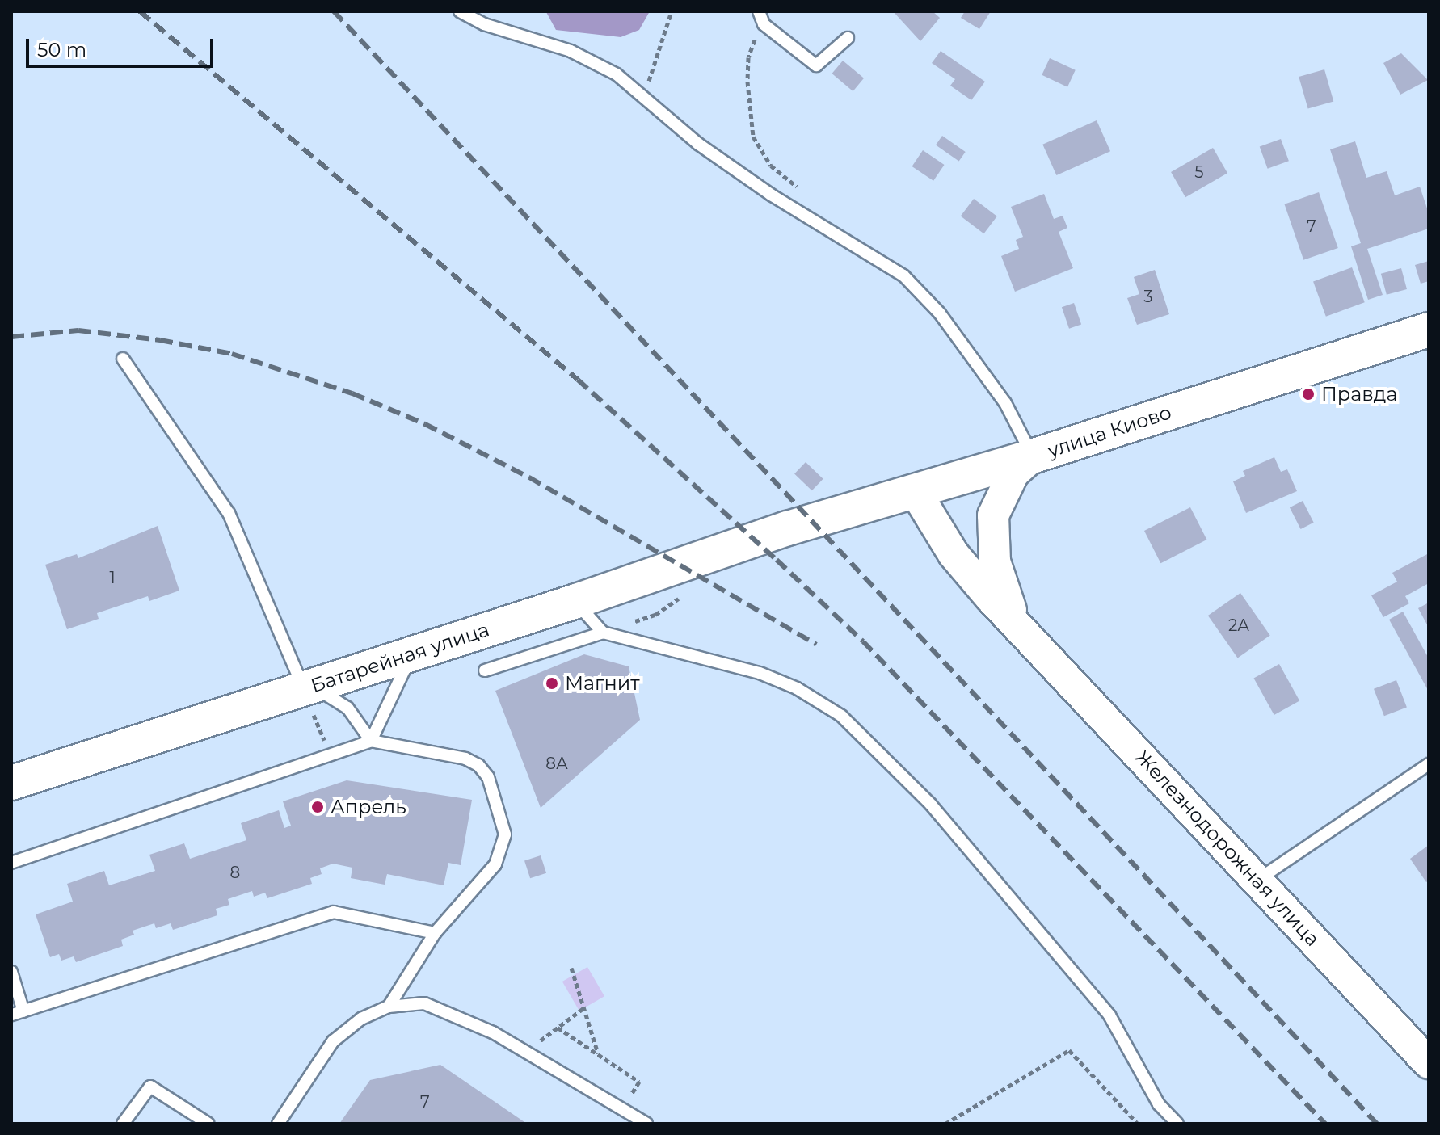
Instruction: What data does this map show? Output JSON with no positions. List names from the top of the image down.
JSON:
{
  "streets": {
    "main road": ["улица Киово", "Батарейная улица"],
    "street": ["Железнодорожная улица"]
  },
  "crossings": [
    ["улица Киово", "Батарейная улица"],
    ["улица Киово", "Железнодорожная улица"]
  ],
  "places": ["Правда", "Магнит", "Апрель"],
  "house_numbers": [
    "5",
    "7",
    "3",
    "1",
    "2А",
    "8А",
    "8",
    "7"
  ],
  "scale_bar": "50 m"
}
